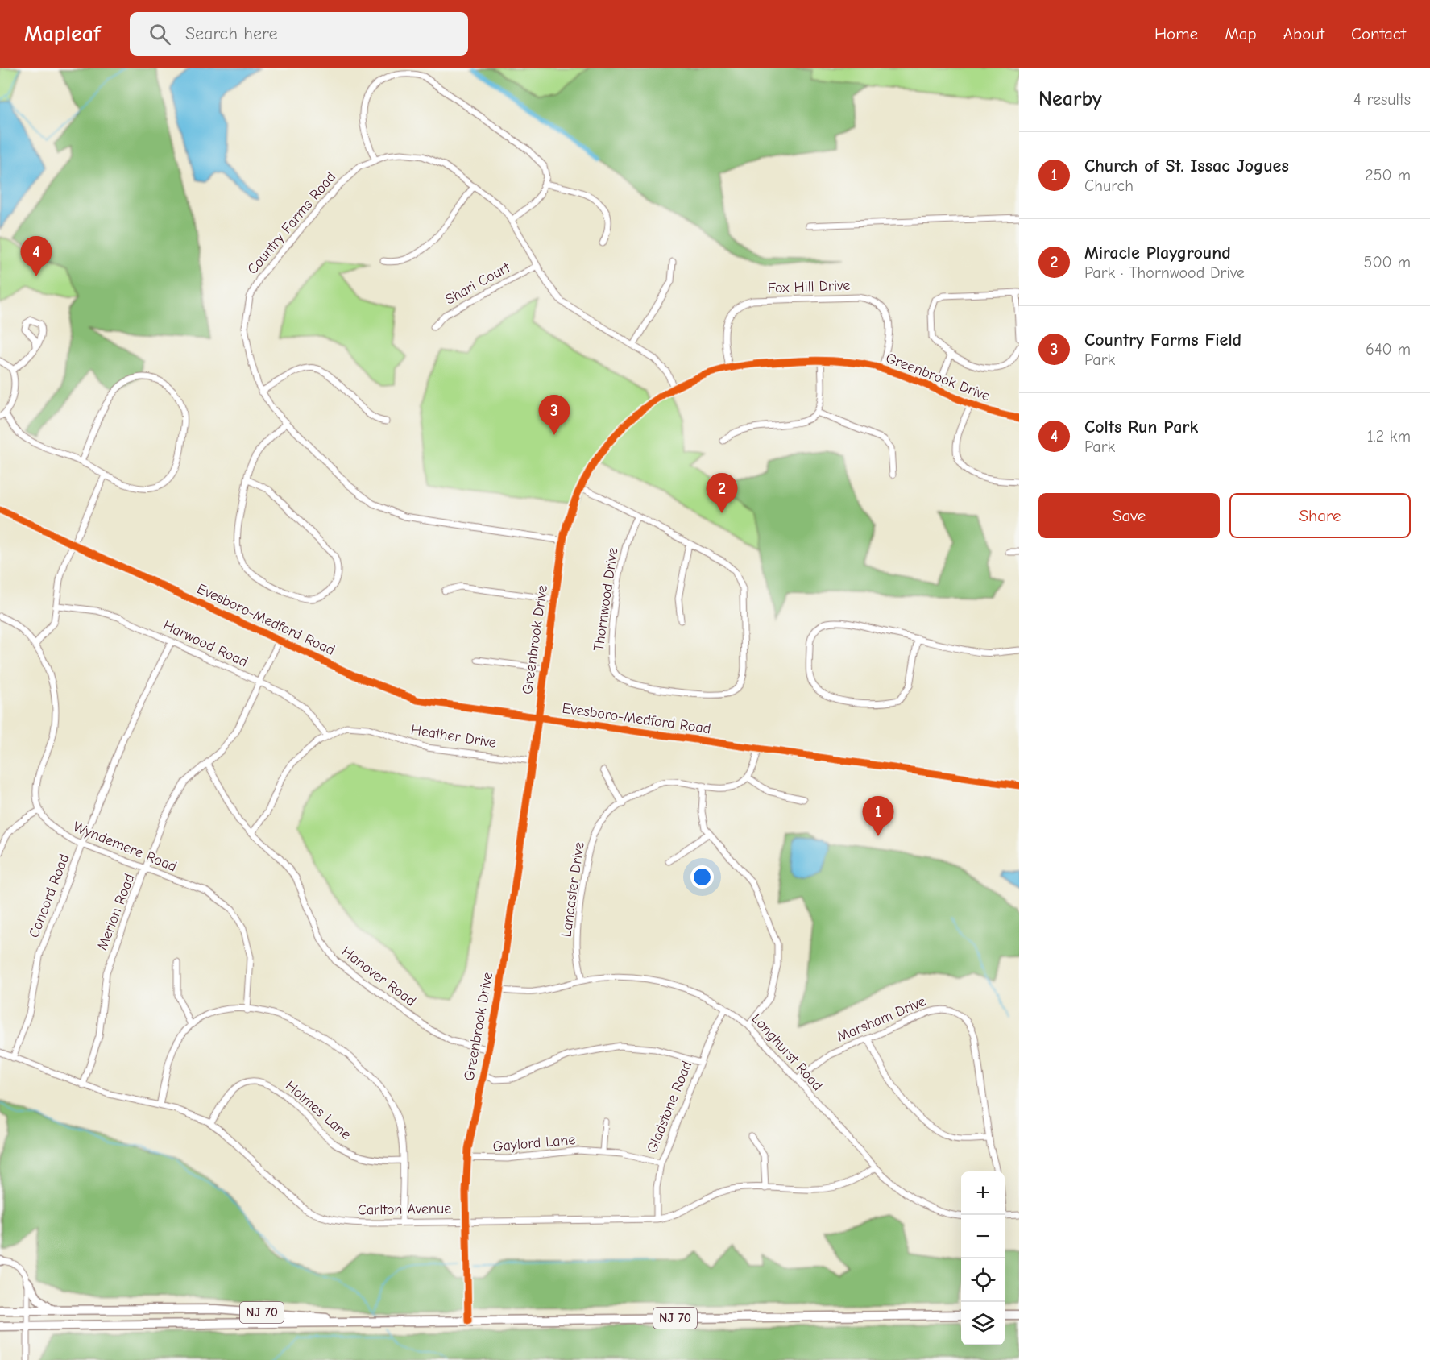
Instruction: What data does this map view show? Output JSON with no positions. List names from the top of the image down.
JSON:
{
  "streets": {
    "highway": ["NJ 70"],
    "street": [
      "Country Farms Road",
      "Shari Court",
      "Fox Hill Drive",
      "Greenbrook Drive",
      "Thornwood Drive",
      "Evesboro-Medford Road",
      "Harwood Road",
      "Heather Drive",
      "Wyndemere Road",
      "Lancaster Drive",
      "Concord Road",
      "Merion Road",
      "Hanover Road",
      "Marsham Drive",
      "Longhurst Road",
      "Gladstone Road",
      "Holmes Lane",
      "Gaylord Lane",
      "Carlton Avenue"
    ]
  },
  "crossings": [
    ["Country Farms Road", "Shari Court"],
    ["Country Farms Road", "Greenbrook Drive"],
    ["Fox Hill Drive", "Greenbrook Drive"],
    ["Greenbrook Drive", "Thornwood Drive"],
    ["Greenbrook Drive", "Evesboro-Medford Road"],
    ["Greenbrook Drive", "Heather Drive"],
    ["Greenbrook Drive", "Hanover Road"],
    ["Greenbrook Drive", "Longhurst Road"],
    ["Greenbrook Drive", "Gaylord Lane"],
    ["Greenbrook Drive", "Carlton Avenue"],
    ["Greenbrook Drive", "NJ 70"],
    ["Evesboro-Medford Road", "Merion Road"],
    ["Harwood Road", "Heather Drive"],
    ["Harwood Road", "Concord Road"],
    ["Harwood Road", "Merion Road"],
    ["Heather Drive", "Hanover Road"],
    ["Wyndemere Road", "Concord Road"],
    ["Wyndemere Road", "Merion Road"],
    ["Lancaster Drive", "Longhurst Road"],
    ["Concord Road", "Carlton Avenue"],
    ["Merion Road", "Hanover Road"],
    ["Merion Road", "Carlton Avenue"],
    ["Marsham Drive", "Longhurst Road"],
    ["Longhurst Road", "Gladstone Road"],
    ["Longhurst Road", "Carlton Avenue"],
    ["Gladstone Road", "Gaylord Lane"],
    ["Gladstone Road", "Carlton Avenue"],
    ["Holmes Lane", "Carlton Avenue"]
  ],
  "page": {
    "header": "Mapleaf",
    "search": "Search here",
    "nav": [
      "Home",
      "Map",
      "About",
      "Contact"
    ],
    "heading": ["Nearby", "4 results"],
    "list": [
      {
        "mark": "1",
        "name": "Church of St. Issac Jogues",
        "note": "Church",
        "value": "250 m"
      },
      {
        "mark": "2",
        "name": "Miracle Playground",
        "note": "Park · Thornwood Drive",
        "value": "500 m"
      },
      {
        "mark": "3",
        "name": "Country Farms Field",
        "note": "Park",
        "value": "640 m"
      },
      {
        "mark": "4",
        "name": "Colts Run Park",
        "note": "Park",
        "value": "1.2 km"
      }
    ],
    "pins": [
      "4",
      "3",
      "2",
      "1"
    ],
    "buttons": ["Save", "Share"],
    "map_buttons": ["+", "−"]
  }
}
